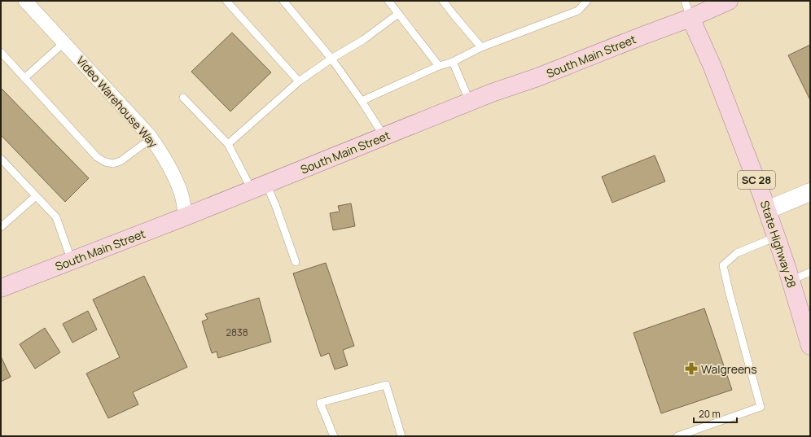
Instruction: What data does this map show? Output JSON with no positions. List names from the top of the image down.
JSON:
{
  "streets": {
    "main road": ["South Main Street", "SC 28", "State Highway 28"],
    "street": ["Video Warehouse Way"]
  },
  "crossings": [
    ["South Main Street", "Video Warehouse Way"],
    ["South Main Street", "State Highway 28"]
  ],
  "places": {
    "pharmacy": ["Walgreens"]
  },
  "house_numbers": ["2838"],
  "scale_bar": "20 m"
}
